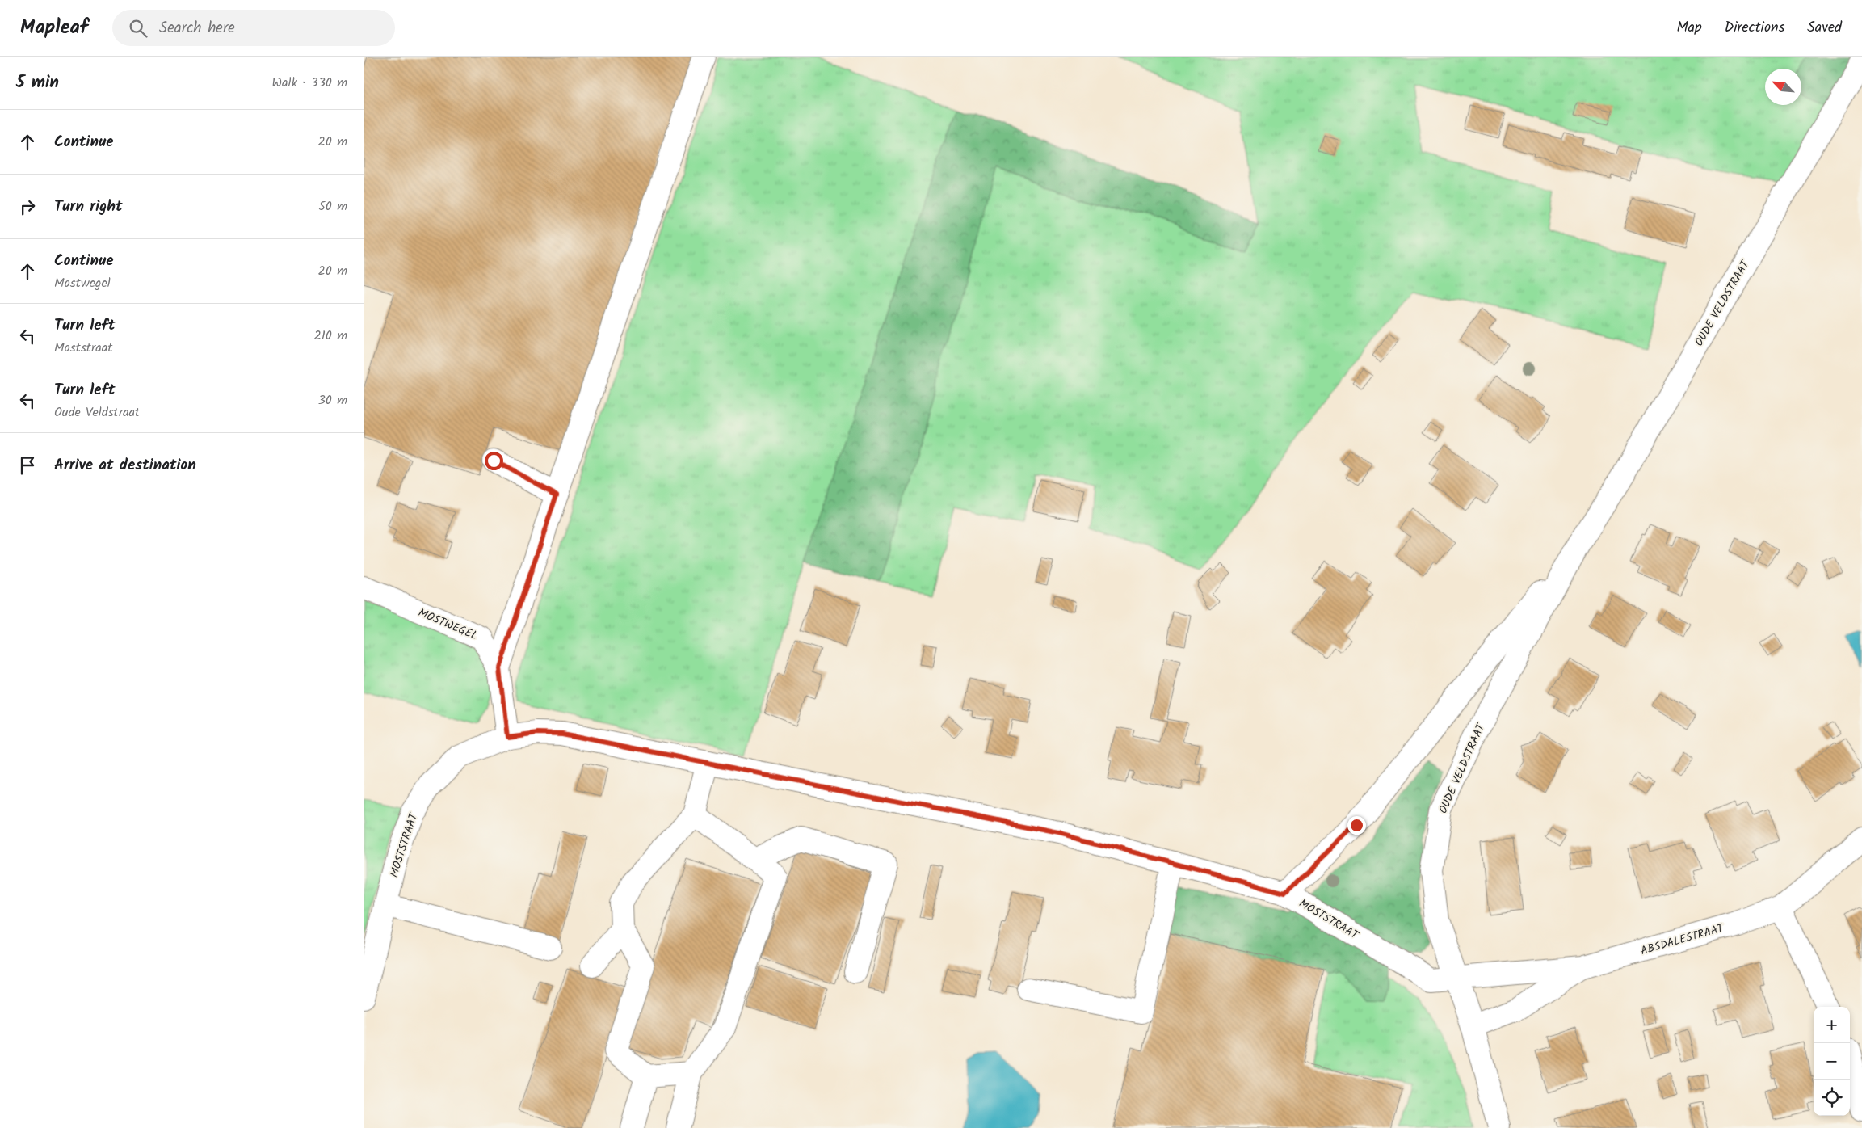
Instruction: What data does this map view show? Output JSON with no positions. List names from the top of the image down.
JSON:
{
  "streets": {
    "street": [
      "OUDE VELDSTRAAT",
      "MOSTWEGEL",
      "MOSTSTRAAT",
      "ABSDALESTRAAT"
    ]
  },
  "crossings": [
    ["OUDE VELDSTRAAT", "MOSTSTRAAT"],
    ["OUDE VELDSTRAAT", "ABSDALESTRAAT"],
    ["MOSTWEGEL", "MOSTSTRAAT"],
    ["MOSTSTRAAT", "ABSDALESTRAAT"]
  ],
  "north": "top left",
  "page": {
    "header": "Mapleaf",
    "search": "Search here",
    "nav": ["Map", "Directions", "Saved"],
    "heading": ["5 min", "Walk · 330 m"],
    "list": [
      ["Continue", "20 m"],
      ["Turn right", "50 m"],
      ["Continue", "Mostwegel", "20 m"],
      ["Turn left", "Moststraat", "210 m"],
      ["Turn left", "Oude Veldstraat", "30 m"],
      "Arrive at destination"
    ],
    "map_buttons": ["+", "−"]
  }
}
